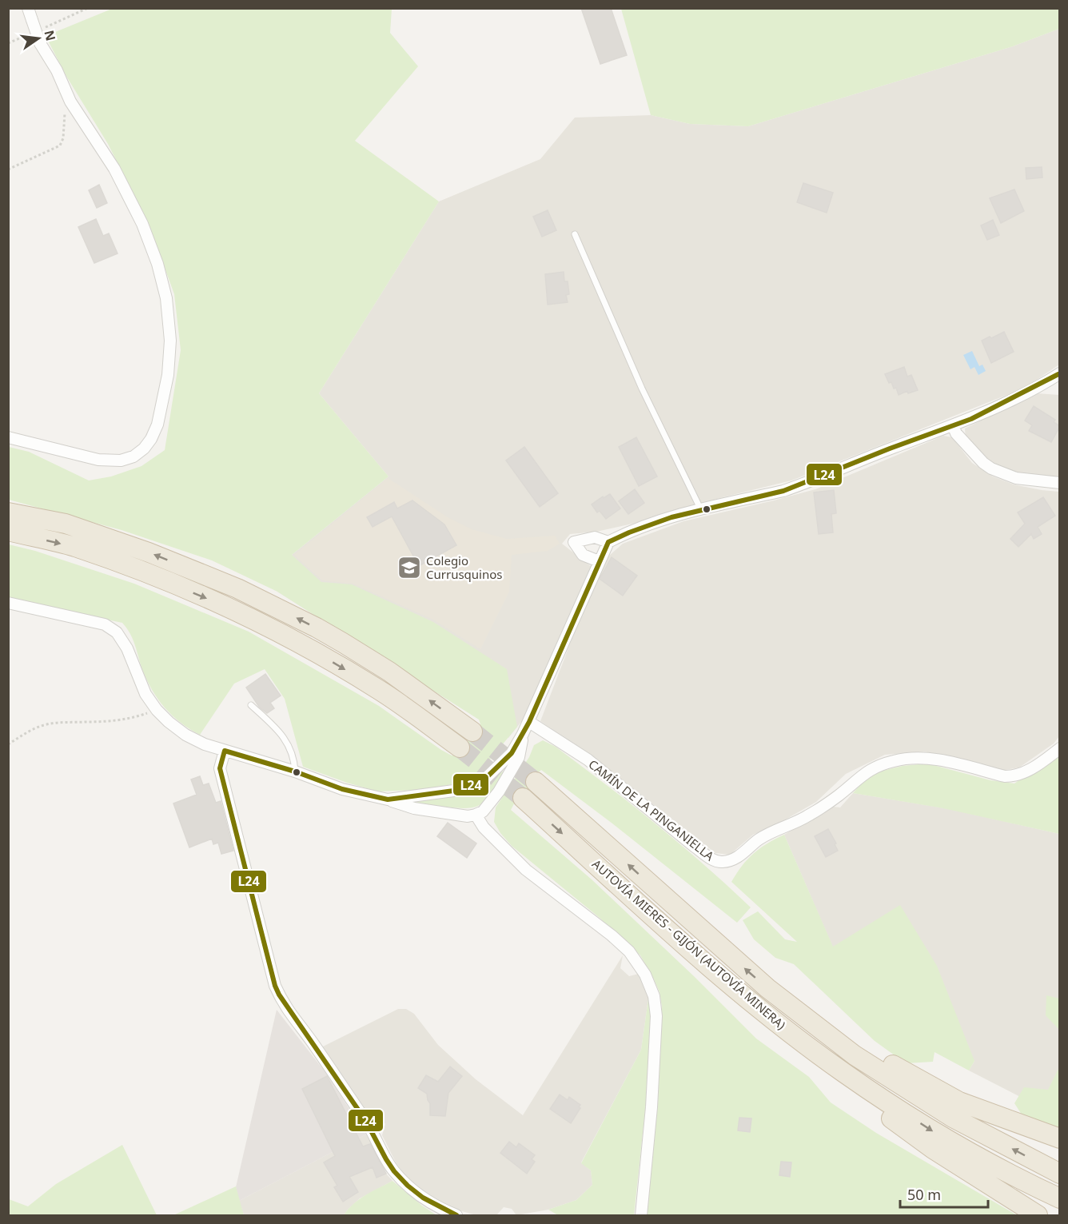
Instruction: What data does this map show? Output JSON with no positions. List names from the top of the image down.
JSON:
{
  "streets": {
    "highway": ["AUTOVÍA MIERES - GIJÓN (AUTOVÍA MINERA)"],
    "street": ["CAMÍN DE LA PINGANIELLA"]
  },
  "places": {
    "school or university": ["Colegio Currusquinos"]
  },
  "lines": ["transit line L24"],
  "scale_bar": "50 m",
  "north": "right"
}
